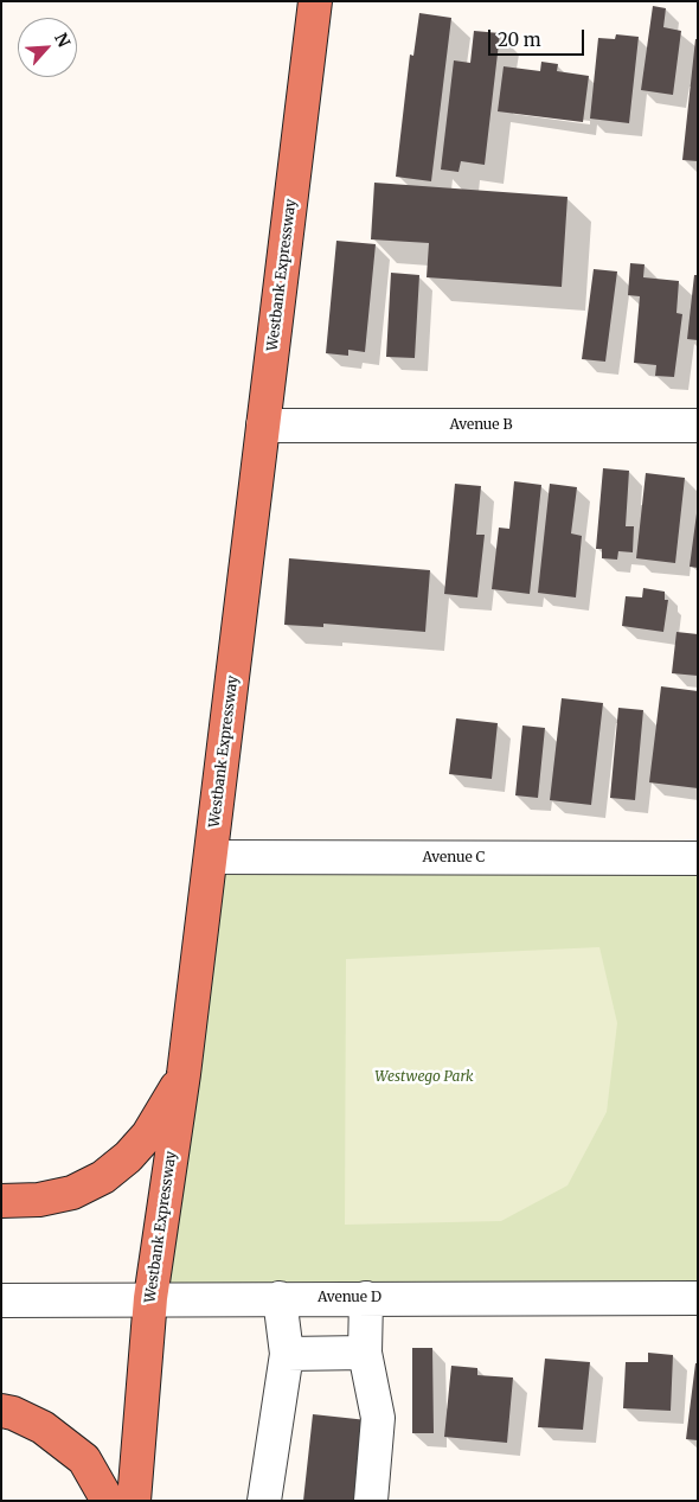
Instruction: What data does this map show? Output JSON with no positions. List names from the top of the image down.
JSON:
{
  "streets": {
    "highway": ["Westbank Expressway"],
    "street": ["Avenue B", "Avenue C", "Avenue D"]
  },
  "crossings": [
    ["Westbank Expressway", "Avenue B"],
    ["Westbank Expressway", "Avenue C"],
    ["Westbank Expressway", "Avenue D"]
  ],
  "parks": ["Westwego Park"],
  "scale_bar": "20 m",
  "north": "top right"
}
